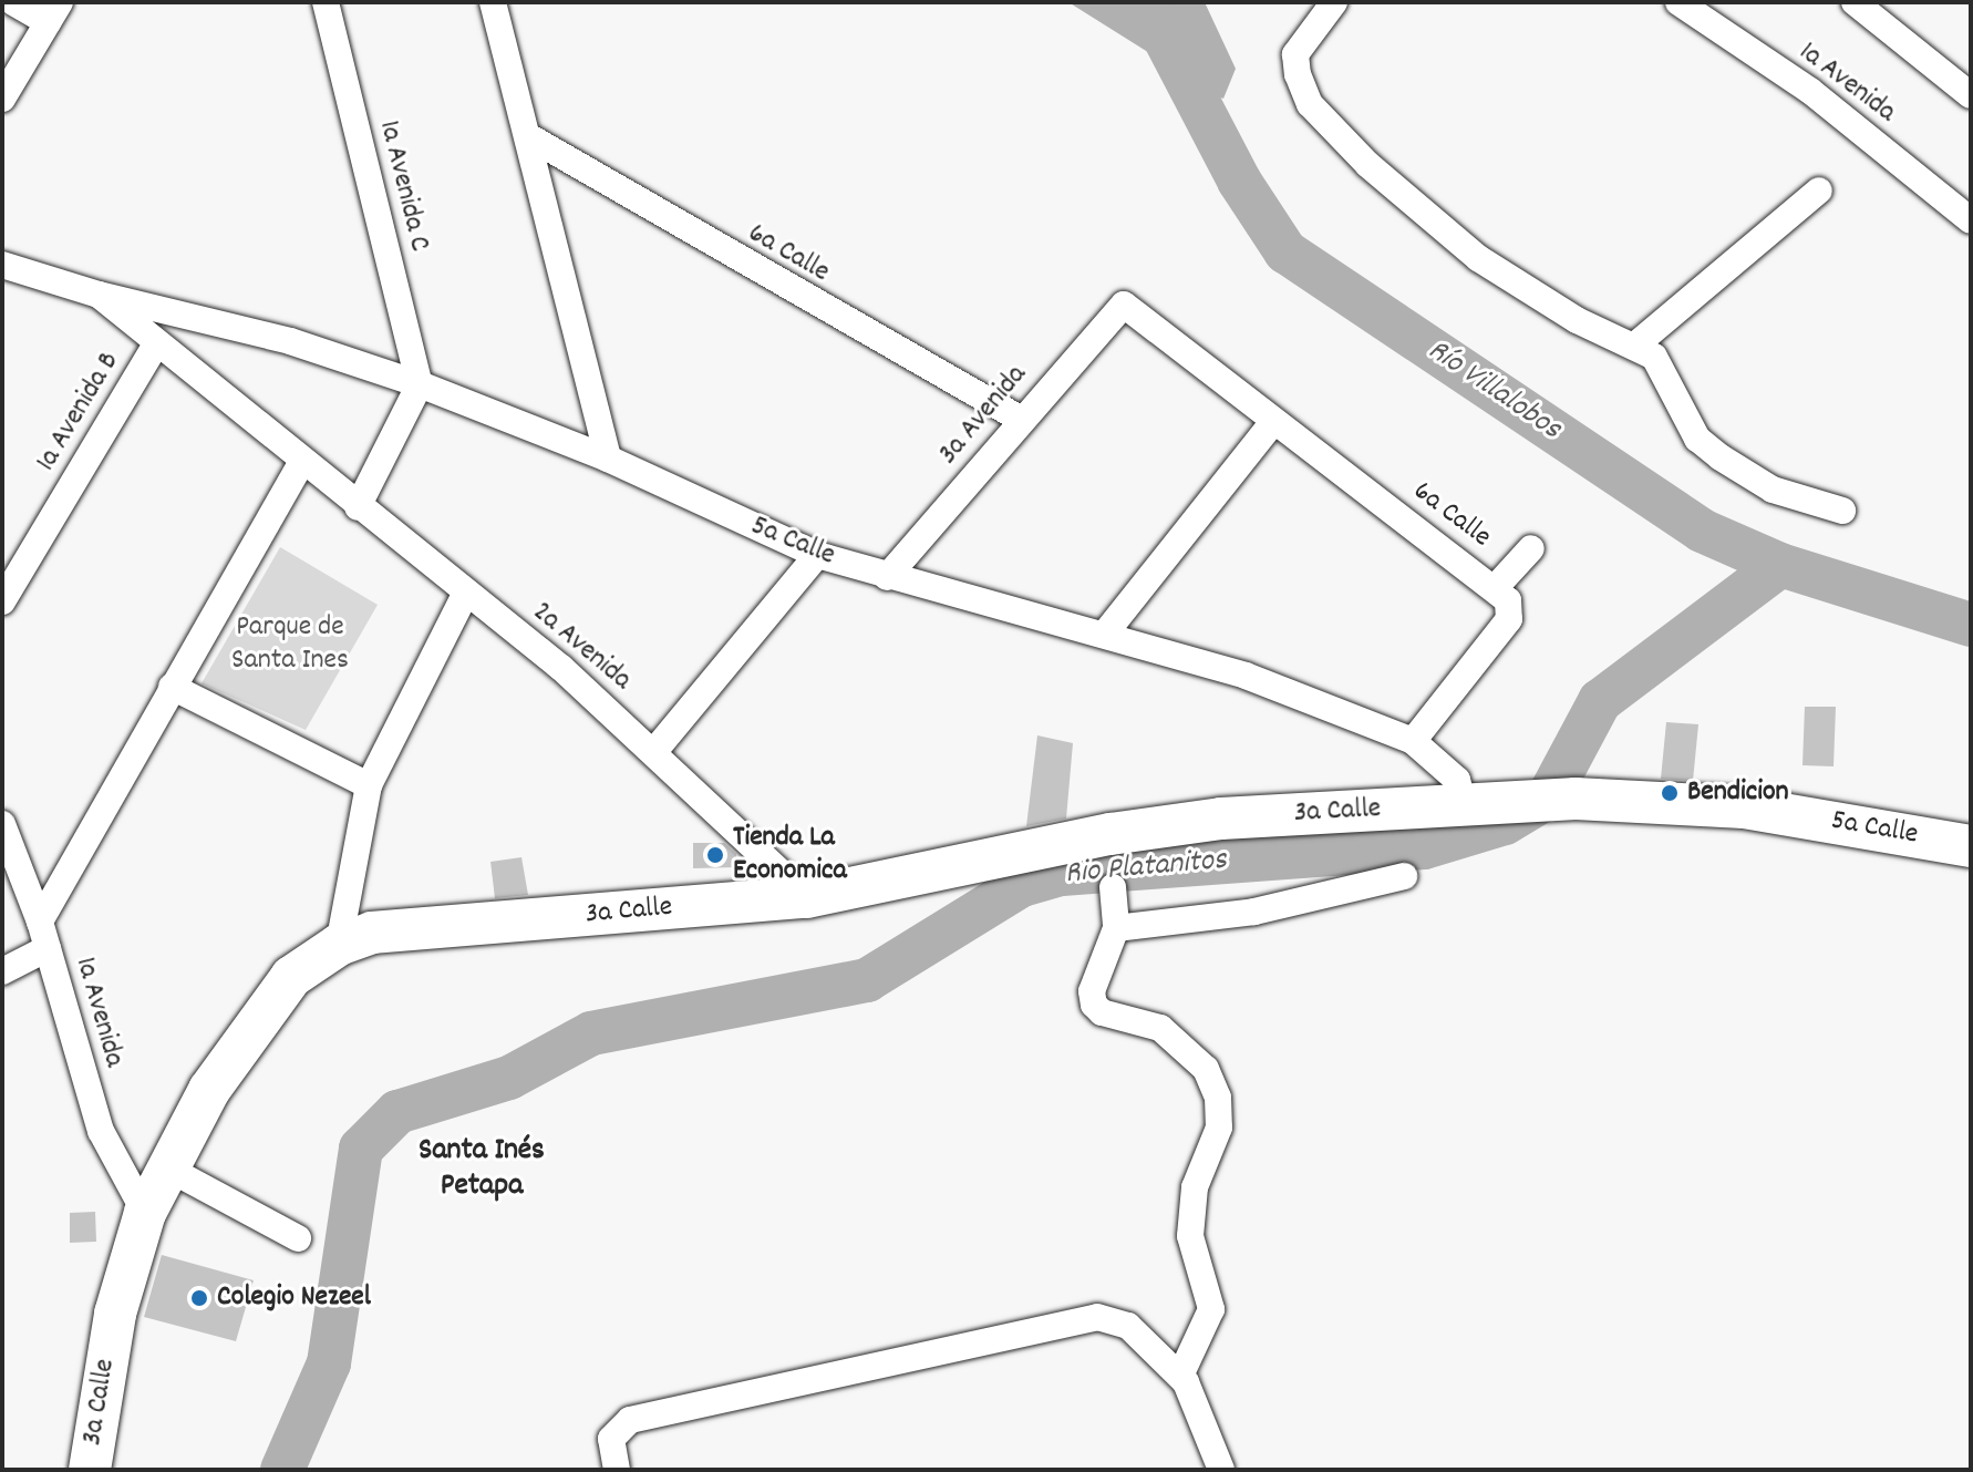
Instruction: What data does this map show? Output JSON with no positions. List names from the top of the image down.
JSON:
{
  "streets": {
    "main road": ["5a Calle", "3a Calle"],
    "street": [
      "1a Avenida",
      "1a Avenida C",
      "6a Calle",
      "1a Avenida B",
      "3a Avenida",
      "2a Avenida"
    ]
  },
  "crossings": [
    ["1a Avenida", "3a Calle"],
    ["1a Avenida C", "5a Calle"],
    ["6a Calle", "3a Avenida"],
    ["6a Calle", "5a Calle"],
    ["1a Avenida B", "2a Avenida"],
    ["3a Avenida", "5a Calle"],
    ["5a Calle", "2a Avenida"],
    ["5a Calle", "3a Calle"],
    ["2a Avenida", "3a Calle"]
  ],
  "districts": ["Santa Inés Petapa"],
  "water": ["Río Villalobos", "Rio Platanitos"],
  "parks": ["Parque de Santa Ines"],
  "places": ["Bendicion", "Tienda La Economica", "Colegio Nezeel"]
}
